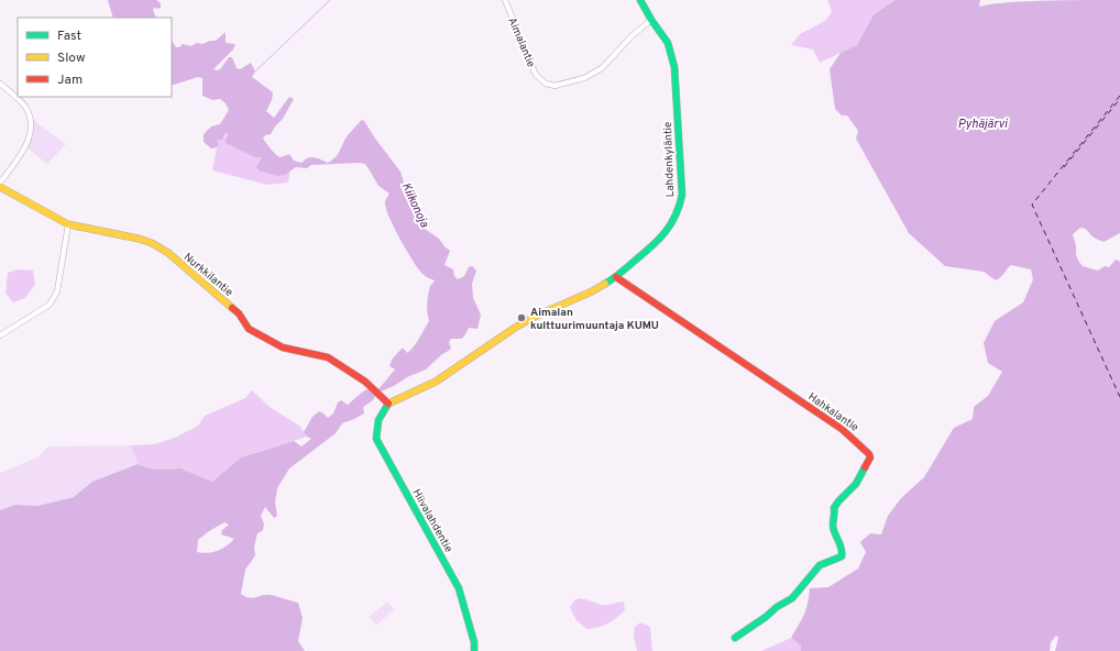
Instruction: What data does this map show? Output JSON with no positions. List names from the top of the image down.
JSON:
{
  "streets": {
    "street": [
      "Aimalantie",
      "Lahdenkyläntie",
      "Nurkkilantie",
      "Hahkalantie",
      "Hiivalahdentie"
    ]
  },
  "crossings": [
    ["Aimalantie", "Lahdenkyläntie"],
    ["Lahdenkyläntie", "Nurkkilantie"],
    ["Lahdenkyläntie", "Hahkalantie"],
    ["Lahdenkyläntie", "Hiivalahdentie"],
    ["Nurkkilantie", "Hiivalahdentie"]
  ],
  "water": ["Pyhäjärvi", "Kiikonoja"],
  "places": ["Aimalan kulttuurimuuntaja KUMU"],
  "legend": ["Fast", "Slow", "Jam"]
}
